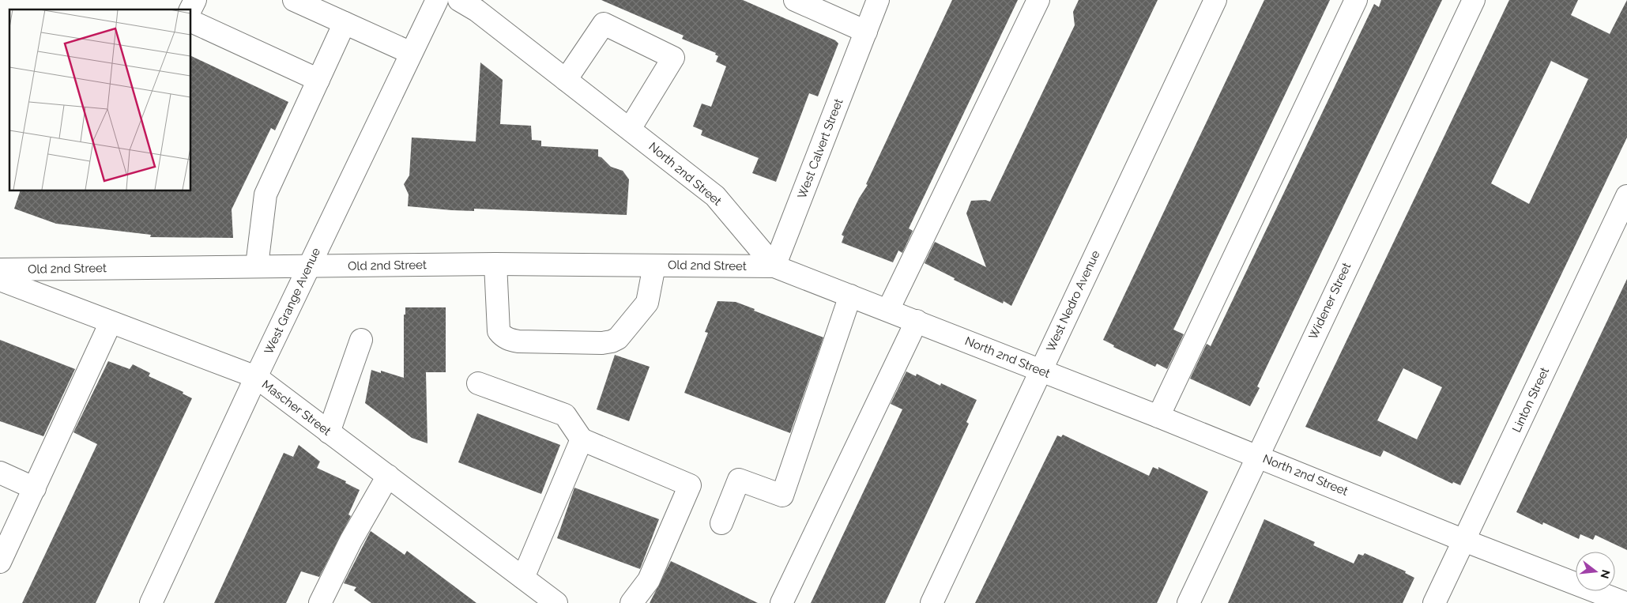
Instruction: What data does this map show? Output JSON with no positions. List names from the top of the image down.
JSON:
{
  "streets": {
    "street": [
      "West Calvert Street",
      "North 2nd Street",
      "Old 2nd Street",
      "West Grange Avenue",
      "West Nedro Avenue",
      "Widener Street",
      "Linton Street",
      "Mascher Street"
    ]
  },
  "crossings": [
    ["West Calvert Street", "North 2nd Street"],
    ["West Calvert Street", "Old 2nd Street"],
    ["North 2nd Street", "Old 2nd Street"],
    ["North 2nd Street", "West Nedro Avenue"],
    ["North 2nd Street", "Widener Street"],
    ["North 2nd Street", "Linton Street"],
    ["Old 2nd Street", "West Grange Avenue"],
    ["West Grange Avenue", "Mascher Street"]
  ],
  "north": "right"
}
